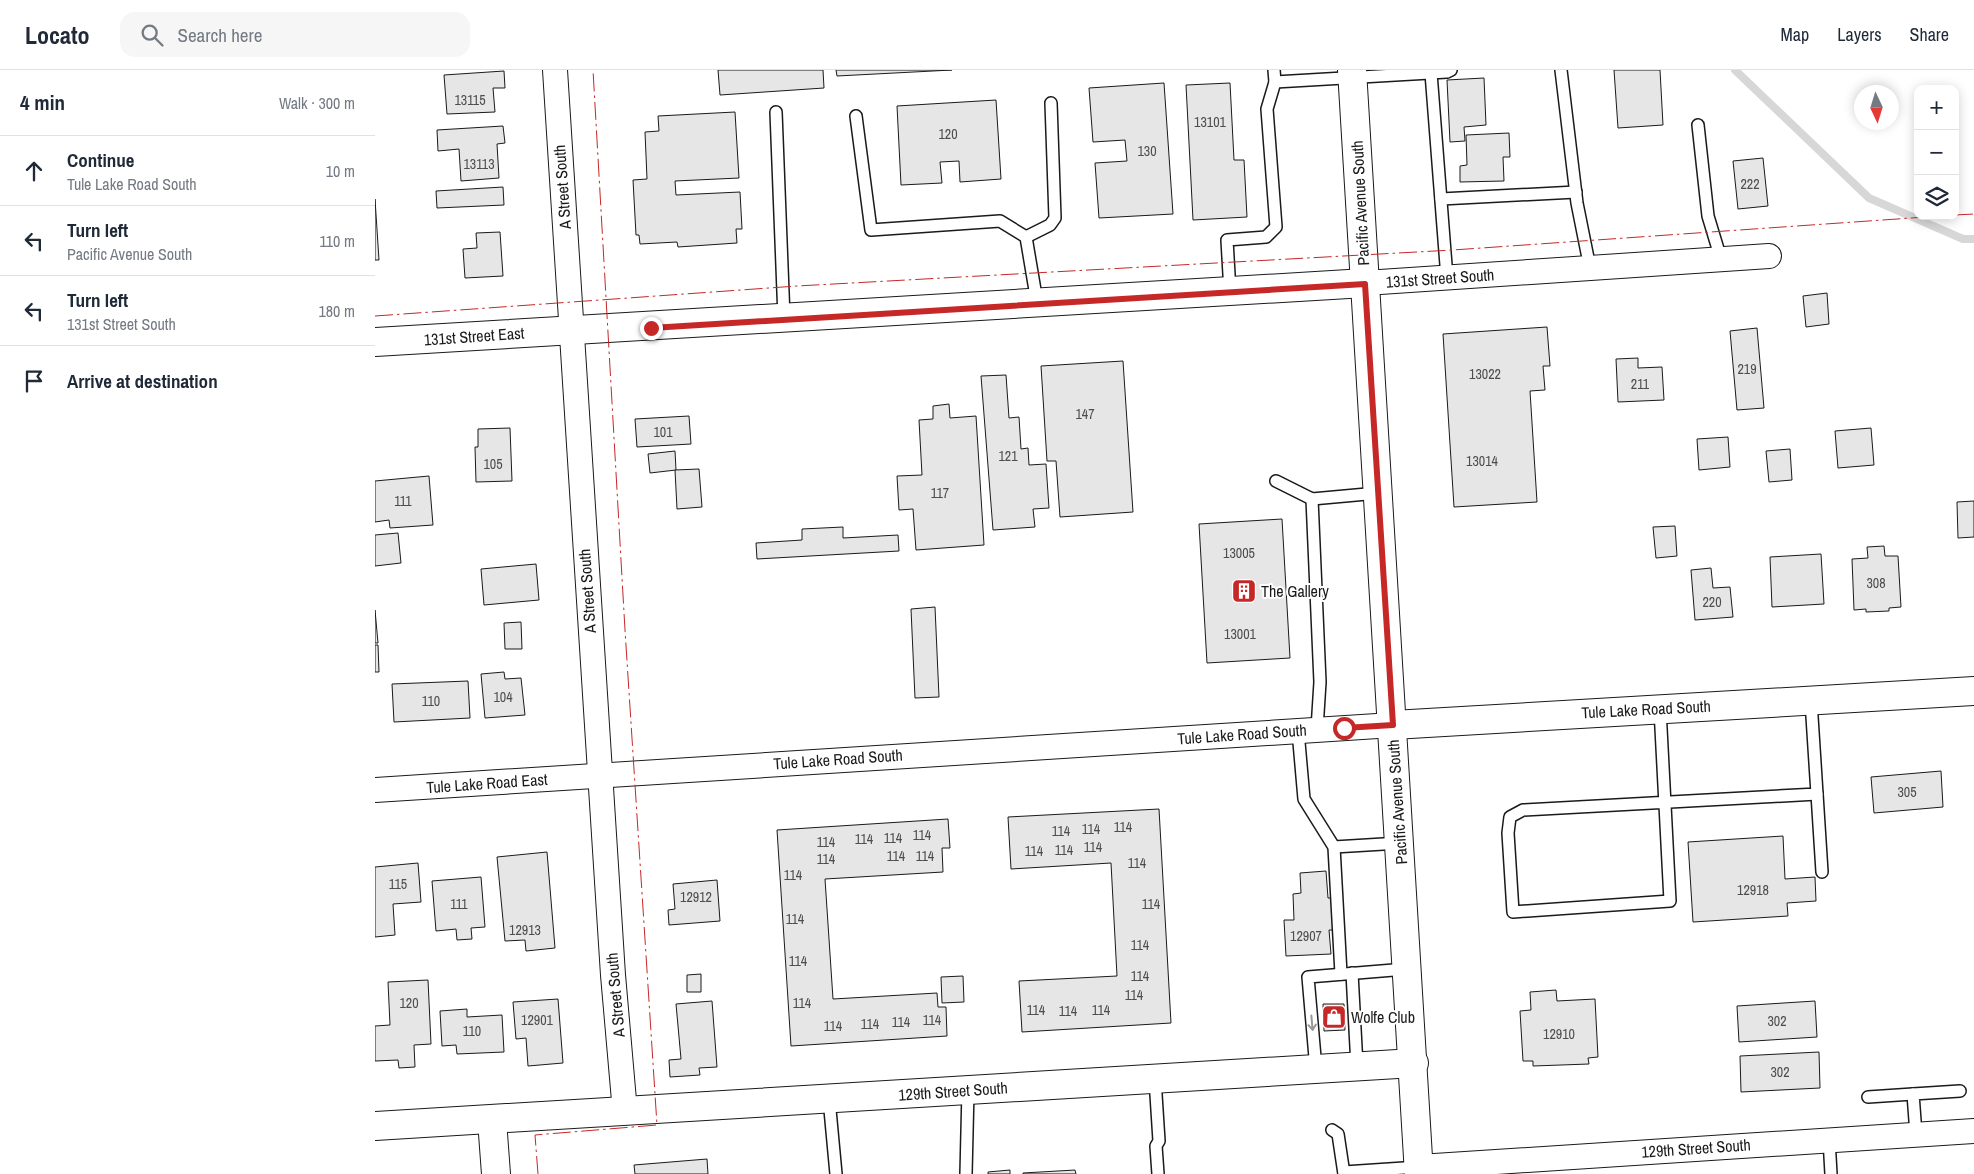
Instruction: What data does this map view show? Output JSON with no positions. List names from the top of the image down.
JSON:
{
  "streets": {
    "main road": [
      "Pacific Avenue South",
      "131st Street South",
      "131st Street East",
      "Tule Lake Road South",
      "129th Street South"
    ],
    "street": ["A Street South", "Tule Lake Road East"]
  },
  "crossings": [
    ["A Street South", "131st Street South"],
    ["A Street South", "131st Street East"],
    ["A Street South", "Tule Lake Road South"],
    ["A Street South", "Tule Lake Road East"],
    ["A Street South", "129th Street South"],
    ["Pacific Avenue South", "131st Street South"],
    ["Pacific Avenue South", "Tule Lake Road South"],
    ["Pacific Avenue South", "129th Street South"],
    ["131st Street South", "131st Street East"],
    ["Tule Lake Road South", "Tule Lake Road East"]
  ],
  "places": {
    "building": ["The Gallery"],
    "shop": ["Wolfe Club"]
  },
  "house_numbers": [
    "13115",
    "13101",
    "120",
    "130",
    "13113",
    "222",
    "219",
    "13022",
    "211",
    "147",
    "101",
    "121",
    "13014",
    "105",
    "117",
    "111",
    "13005",
    "308",
    "220",
    "13001",
    "104",
    "110",
    "305",
    "114",
    "114",
    "114",
    "114",
    "114",
    "114",
    "114",
    "114",
    "114",
    "114",
    "114",
    "114",
    "114",
    "114",
    "114",
    "115",
    "12918",
    "12912",
    "111",
    "114",
    "114",
    "12913",
    "12907",
    "114",
    "114",
    "114",
    "114",
    "120",
    "114",
    "114",
    "114",
    "114",
    "12901",
    "114",
    "302",
    "114",
    "114",
    "114",
    "110",
    "12910",
    "302"
  ],
  "north": "bottom",
  "page": {
    "header": "Locato",
    "search": "Search here",
    "nav": ["Map", "Layers", "Share"],
    "heading": ["4 min", "Walk · 300 m"],
    "map_buttons": ["+", "−"],
    "list": [
      ["Continue", "Tule Lake Road South", "10 m"],
      ["Turn left", "Pacific Avenue South", "110 m"],
      ["Turn left", "131st Street South", "180 m"],
      "Arrive at destination"
    ]
  }
}
